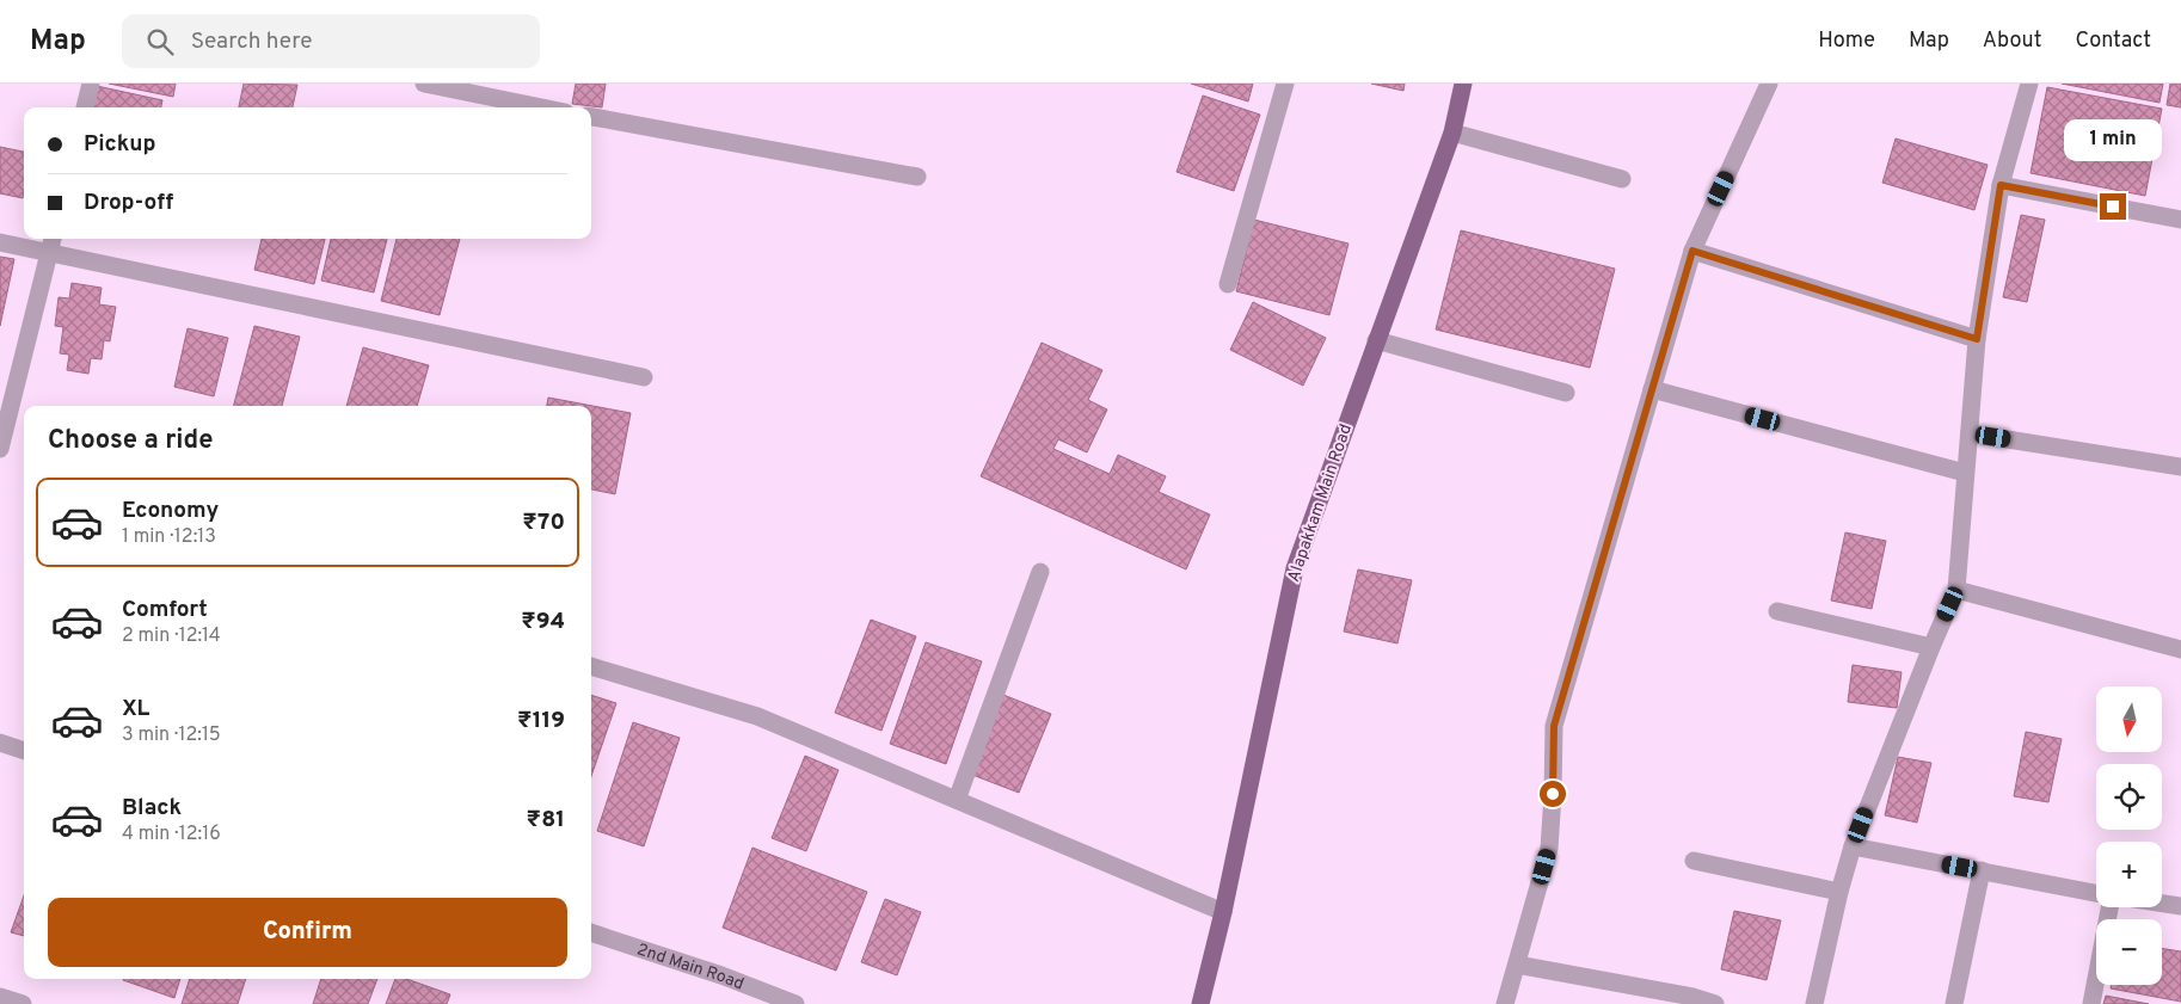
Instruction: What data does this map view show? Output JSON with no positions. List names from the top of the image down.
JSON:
{
  "streets": {
    "main road": ["Alapakkam Main Road"],
    "street": ["2nd Main Road"]
  },
  "north": "bottom",
  "page": {
    "header": "Map",
    "search": "Search here",
    "nav": [
      "Home",
      "Map",
      "About",
      "Contact"
    ],
    "banner": ["Pickup", "Drop-off"],
    "bubble": "1 min",
    "heading": "Choose a ride",
    "list": [
      {
        "name": "Economy",
        "note": "1 min · 12:13",
        "value": "₹70"
      },
      {
        "name": "Comfort",
        "note": "2 min · 12:14",
        "value": "₹94"
      },
      {
        "name": "XL",
        "note": "3 min · 12:15",
        "value": "₹119"
      },
      {
        "name": "Black",
        "note": "4 min · 12:16",
        "value": "₹81"
      }
    ],
    "map_buttons": ["+", "−"],
    "buttons": "Confirm"
  }
}
